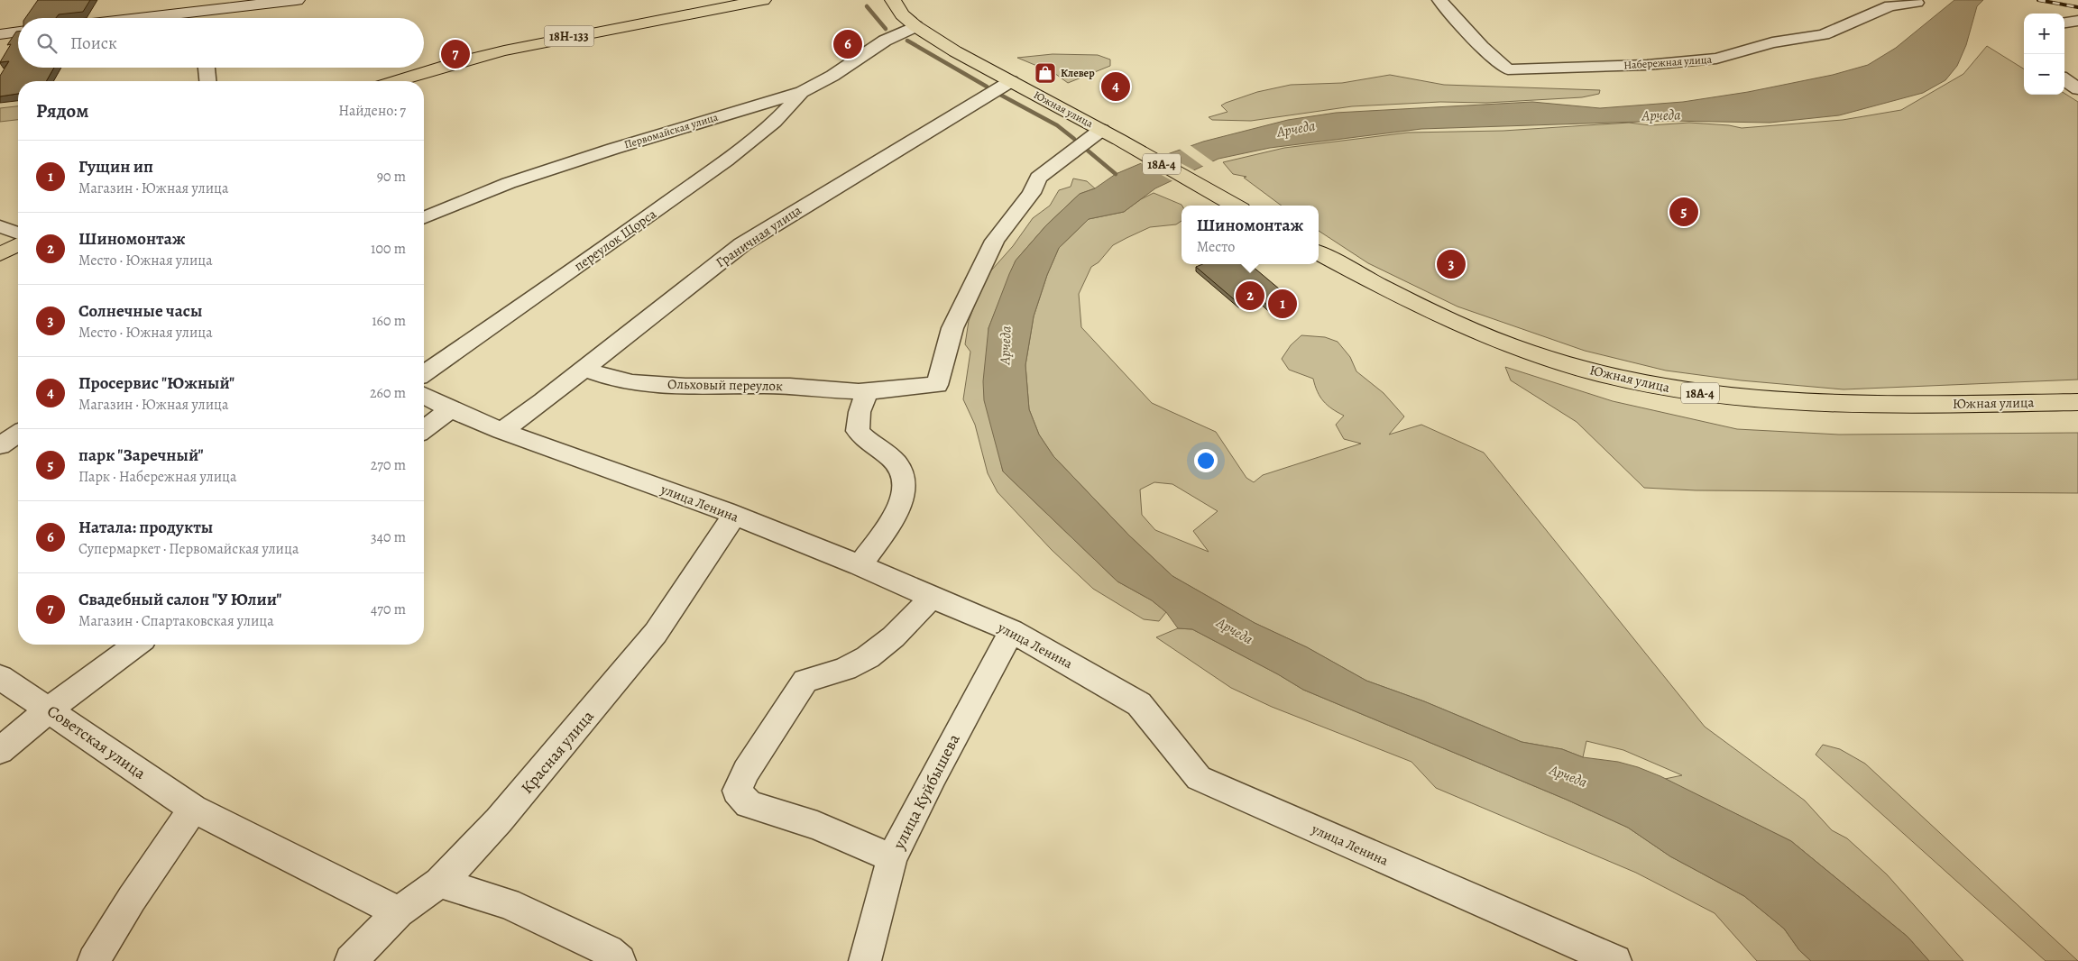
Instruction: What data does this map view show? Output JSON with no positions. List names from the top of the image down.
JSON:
{
  "streets": {
    "main road": ["18Н-133", "Южная улица", "18А-4"],
    "street": [
      "Набережная улица",
      "Первомайская улица",
      "Граничная улица",
      "переулок Щорса",
      "Ольховый переулок",
      "улица Ленина",
      "Советская улица",
      "Красная улица",
      "улица Куйбышева"
    ]
  },
  "crossings": [
    ["Южная улица", "Первомайская улица"],
    ["Южная улица", "Граничная улица"],
    ["Первомайская улица", "переулок Щорса"],
    ["Граничная улица", "Ольховый переулок"],
    ["Граничная улица", "улица Ленина"],
    ["улица Ленина", "Красная улица"],
    ["улица Ленина", "улица Куйбышева"],
    ["Советская улица", "Красная улица"]
  ],
  "water": ["Арчеда"],
  "places": {
    "shop": ["Клевер"]
  },
  "page": {
    "map_buttons": ["+", "−"],
    "search": "Поиск",
    "pins": [
      "6",
      "7",
      "4",
      "5",
      "3",
      "2",
      "1"
    ],
    "heading": ["Рядом", "Найдено: 7"],
    "list": [
      {
        "mark": "1",
        "name": "Гущин ип",
        "note": "Магазин · Южная улица",
        "value": "90 m"
      },
      {
        "mark": "2",
        "name": "Шиномонтаж",
        "note": "Место · Южная улица",
        "value": "100 m"
      },
      {
        "mark": "3",
        "name": "Солнечные часы",
        "note": "Место · Южная улица",
        "value": "160 m"
      },
      {
        "mark": "4",
        "name": "Просервис \"Южный\"",
        "note": "Магазин · Южная улица",
        "value": "260 m"
      },
      {
        "mark": "5",
        "name": "парк \"Заречный\"",
        "note": "Парк · Набережная улица",
        "value": "270 m"
      },
      {
        "mark": "6",
        "name": "Натала: продукты",
        "note": "Супермаркет · Первомайская улица",
        "value": "340 m"
      },
      {
        "mark": "7",
        "name": "Свадебный салон \"У Юлии\"",
        "note": "Магазин · Спартаковская улица",
        "value": "470 m"
      }
    ],
    "popup": ["Шиномонтаж", "Место"]
  }
}
